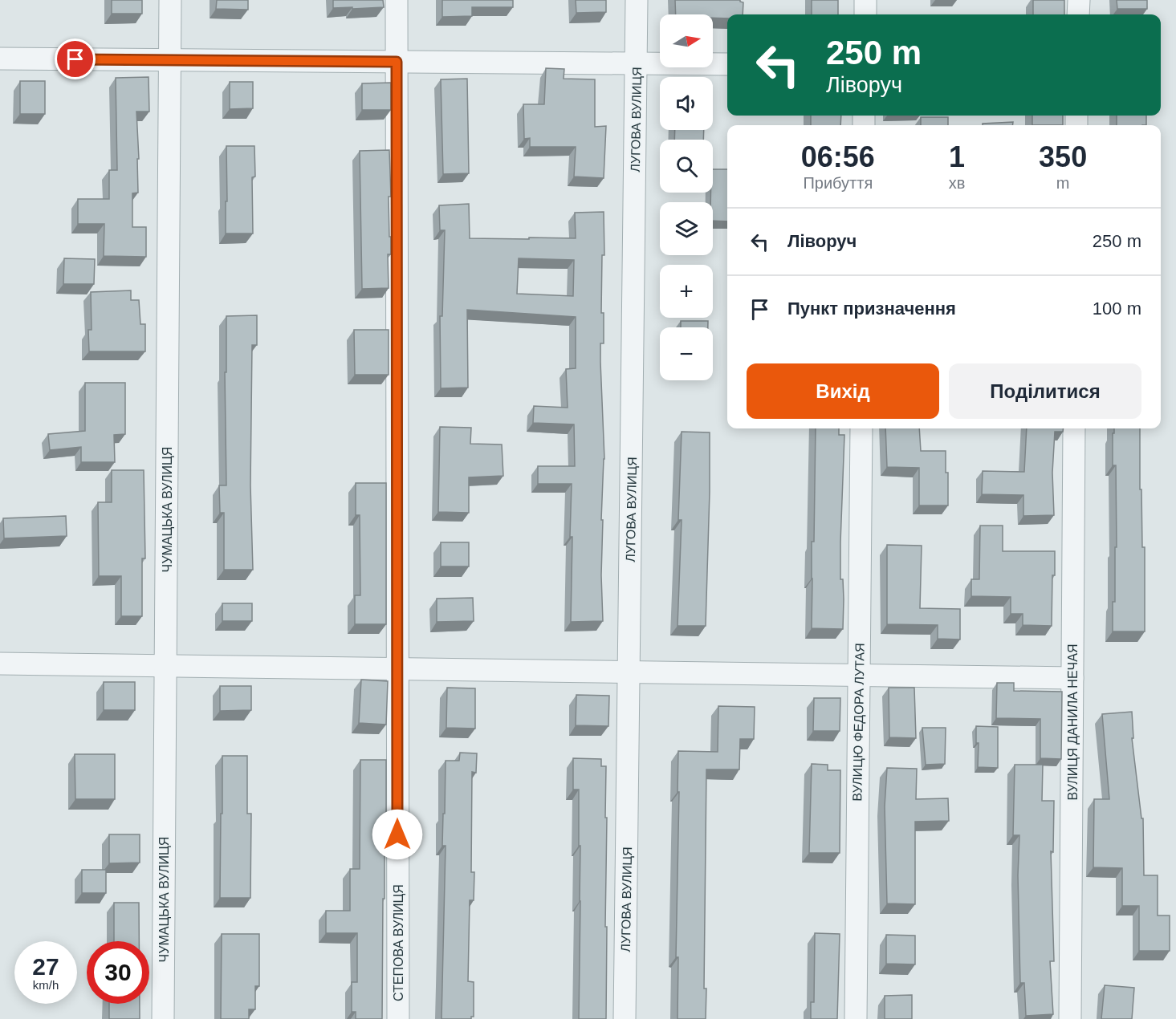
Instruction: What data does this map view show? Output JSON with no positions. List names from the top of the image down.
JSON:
{
  "streets": {
    "street": [
      "ЛУГОВА ВУЛИЦЯ",
      "ЧУМАЦЬКА ВУЛИЦЯ",
      "ВУЛИЦЮ ФЕДОРА ЛУТАЯ",
      "ВУЛИЦЯ ДАНИЛА НЕЧАЯ",
      "СТЕПОВА ВУЛИЦЯ"
    ]
  },
  "north": "right",
  "page": {
    "map_buttons": ["+", "−"],
    "turn": ["250 m", "Ліворуч"],
    "eta": [
      "06:56",
      "Прибуття",
      "1",
      "хв",
      "350",
      "m"
    ],
    "list": [
      {
        "name": "Ліворуч",
        "value": "250 m"
      },
      {
        "name": "Пункт призначення",
        "value": "100 m"
      }
    ],
    "buttons": ["Вихід", "Поділитися"],
    "speed": "27 km/h",
    "limit": "30"
  }
}
